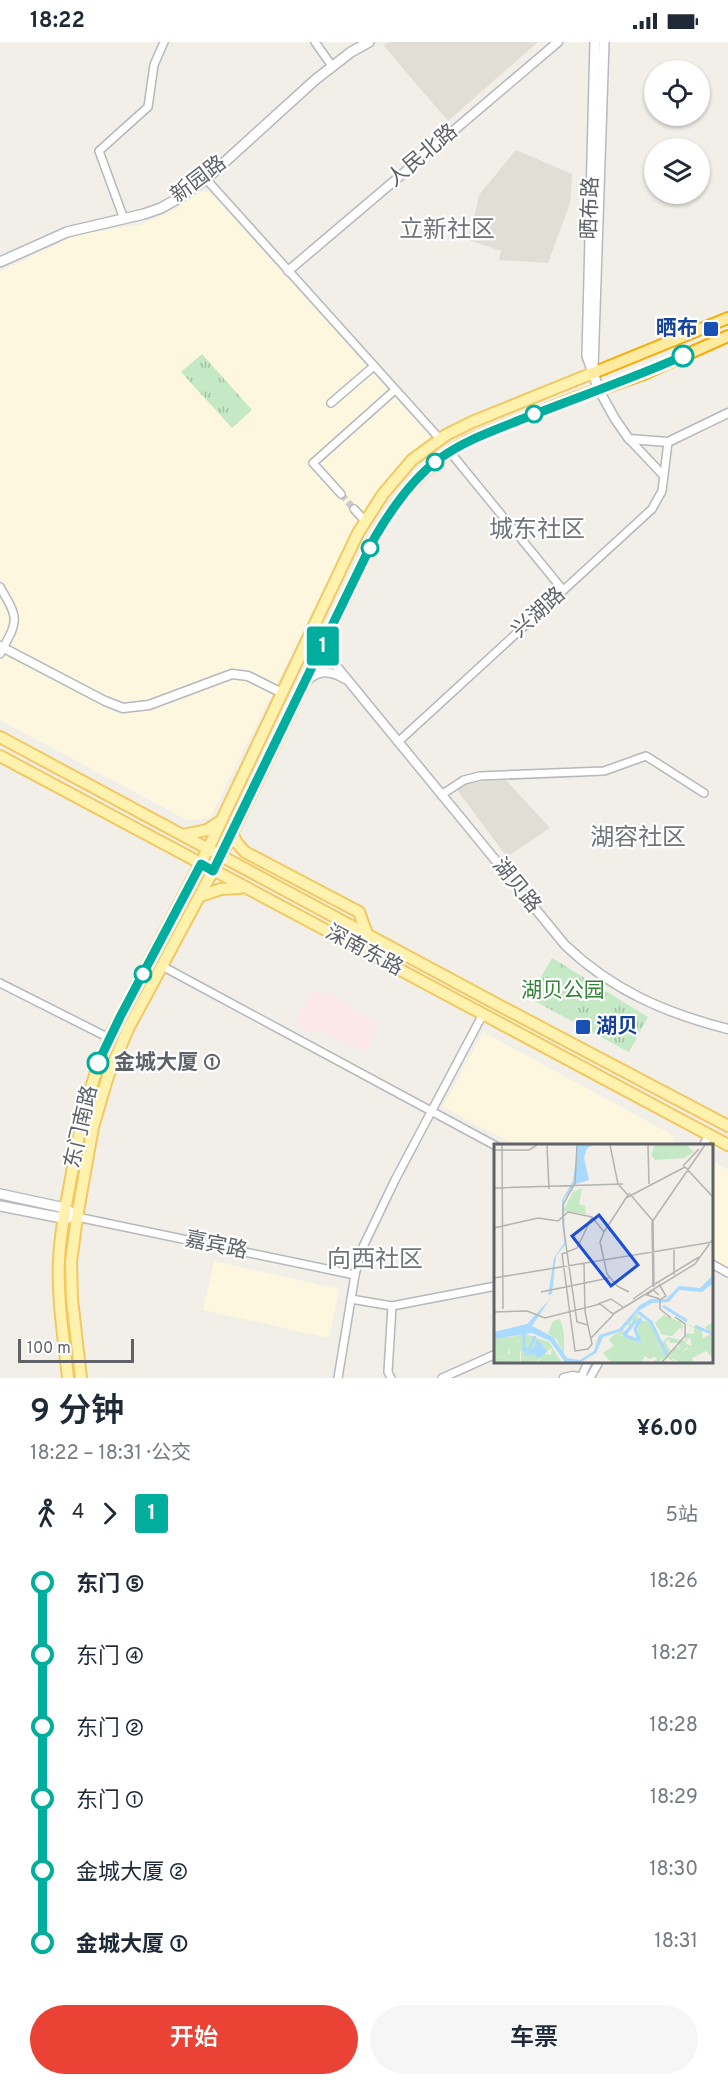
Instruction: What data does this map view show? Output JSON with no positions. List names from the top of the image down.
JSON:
{
  "streets": {
    "main road": [
      "新园路",
      "晒布路",
      "深南东路",
      "东门南路",
      "嘉宾路"
    ],
    "street": ["人民北路", "兴湖路", "湖贝路"]
  },
  "crossings": [
    ["晒布路", "东门南路"],
    ["兴湖路", "湖贝路"],
    ["湖贝路", "东门南路"],
    ["深南东路", "东门南路"],
    ["东门南路", "嘉宾路"]
  ],
  "districts": [
    "立新社区",
    "城东社区",
    "湖容社区",
    "向西社区"
  ],
  "parks": ["湖贝公园"],
  "places": {
    "transit": ["晒布", "湖贝"],
    "other": ["金城大厦 ①"]
  },
  "lines": ["bus line 1"],
  "scale_bar": "100 m",
  "page": {
    "status": "18:22",
    "on_map": "1",
    "scale": "100 m",
    "heading": ["9 分钟", "18:22 – 18:31 · 公交", "¥6.00"],
    "legs": ["4", "1", "5站"],
    "list": [
      {
        "name": "东门 ⑤",
        "value": "18:26"
      },
      {
        "name": "东门 ④",
        "value": "18:27"
      },
      {
        "name": "东门 ②",
        "value": "18:28"
      },
      {
        "name": "东门 ①",
        "value": "18:29"
      },
      {
        "name": "金城大厦 ②",
        "value": "18:30"
      },
      {
        "name": "金城大厦 ①",
        "value": "18:31"
      }
    ],
    "buttons": ["开始", "车票"]
  }
}
